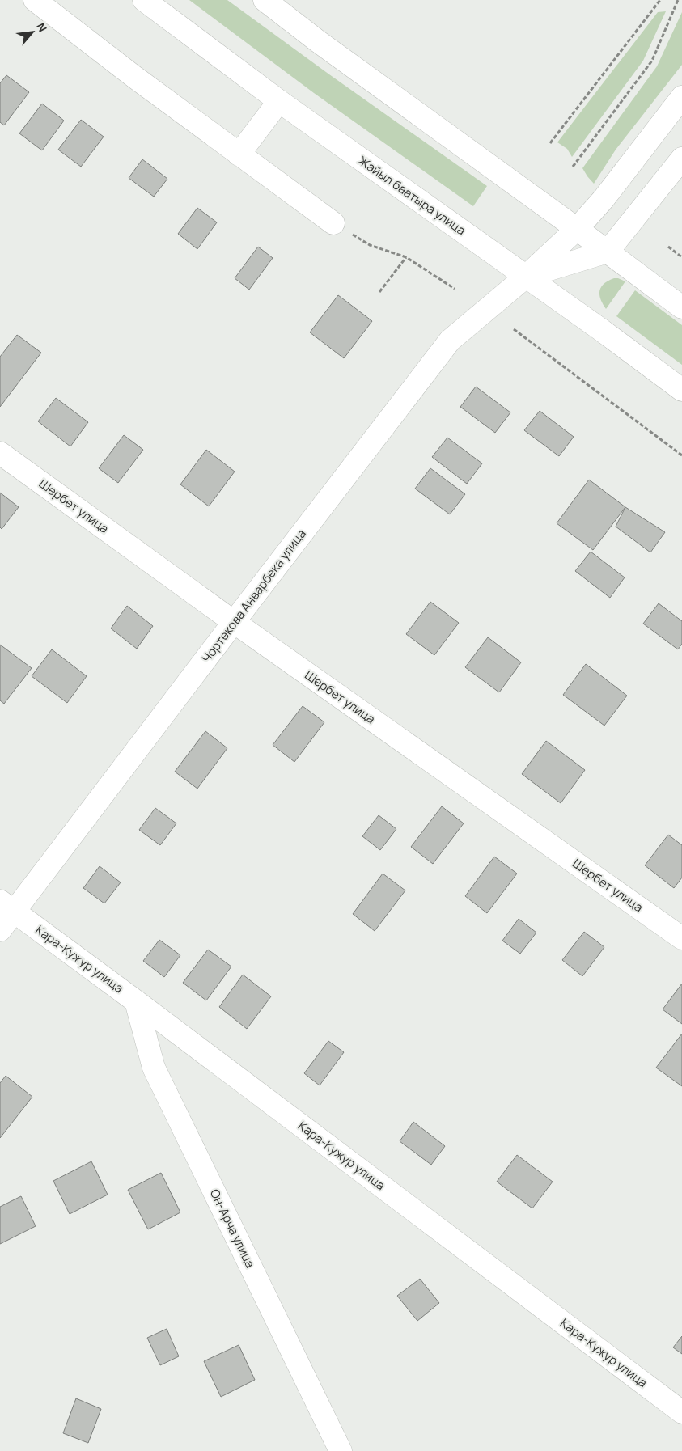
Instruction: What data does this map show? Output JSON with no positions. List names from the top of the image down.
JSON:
{
  "streets": {
    "street": [
      "Жайыл баатыра улица",
      "Шербет улица",
      "Чортекова Анварбека улица",
      "Кара-Кужур улица",
      "Он-Арча улица"
    ]
  },
  "crossings": [
    ["Жайыл баатыра улица", "Чортекова Анварбека улица"],
    ["Шербет улица", "Чортекова Анварбека улица"],
    ["Чортекова Анварбека улица", "Кара-Кужур улица"],
    ["Кара-Кужур улица", "Он-Арча улица"]
  ],
  "north": "top right"
}
